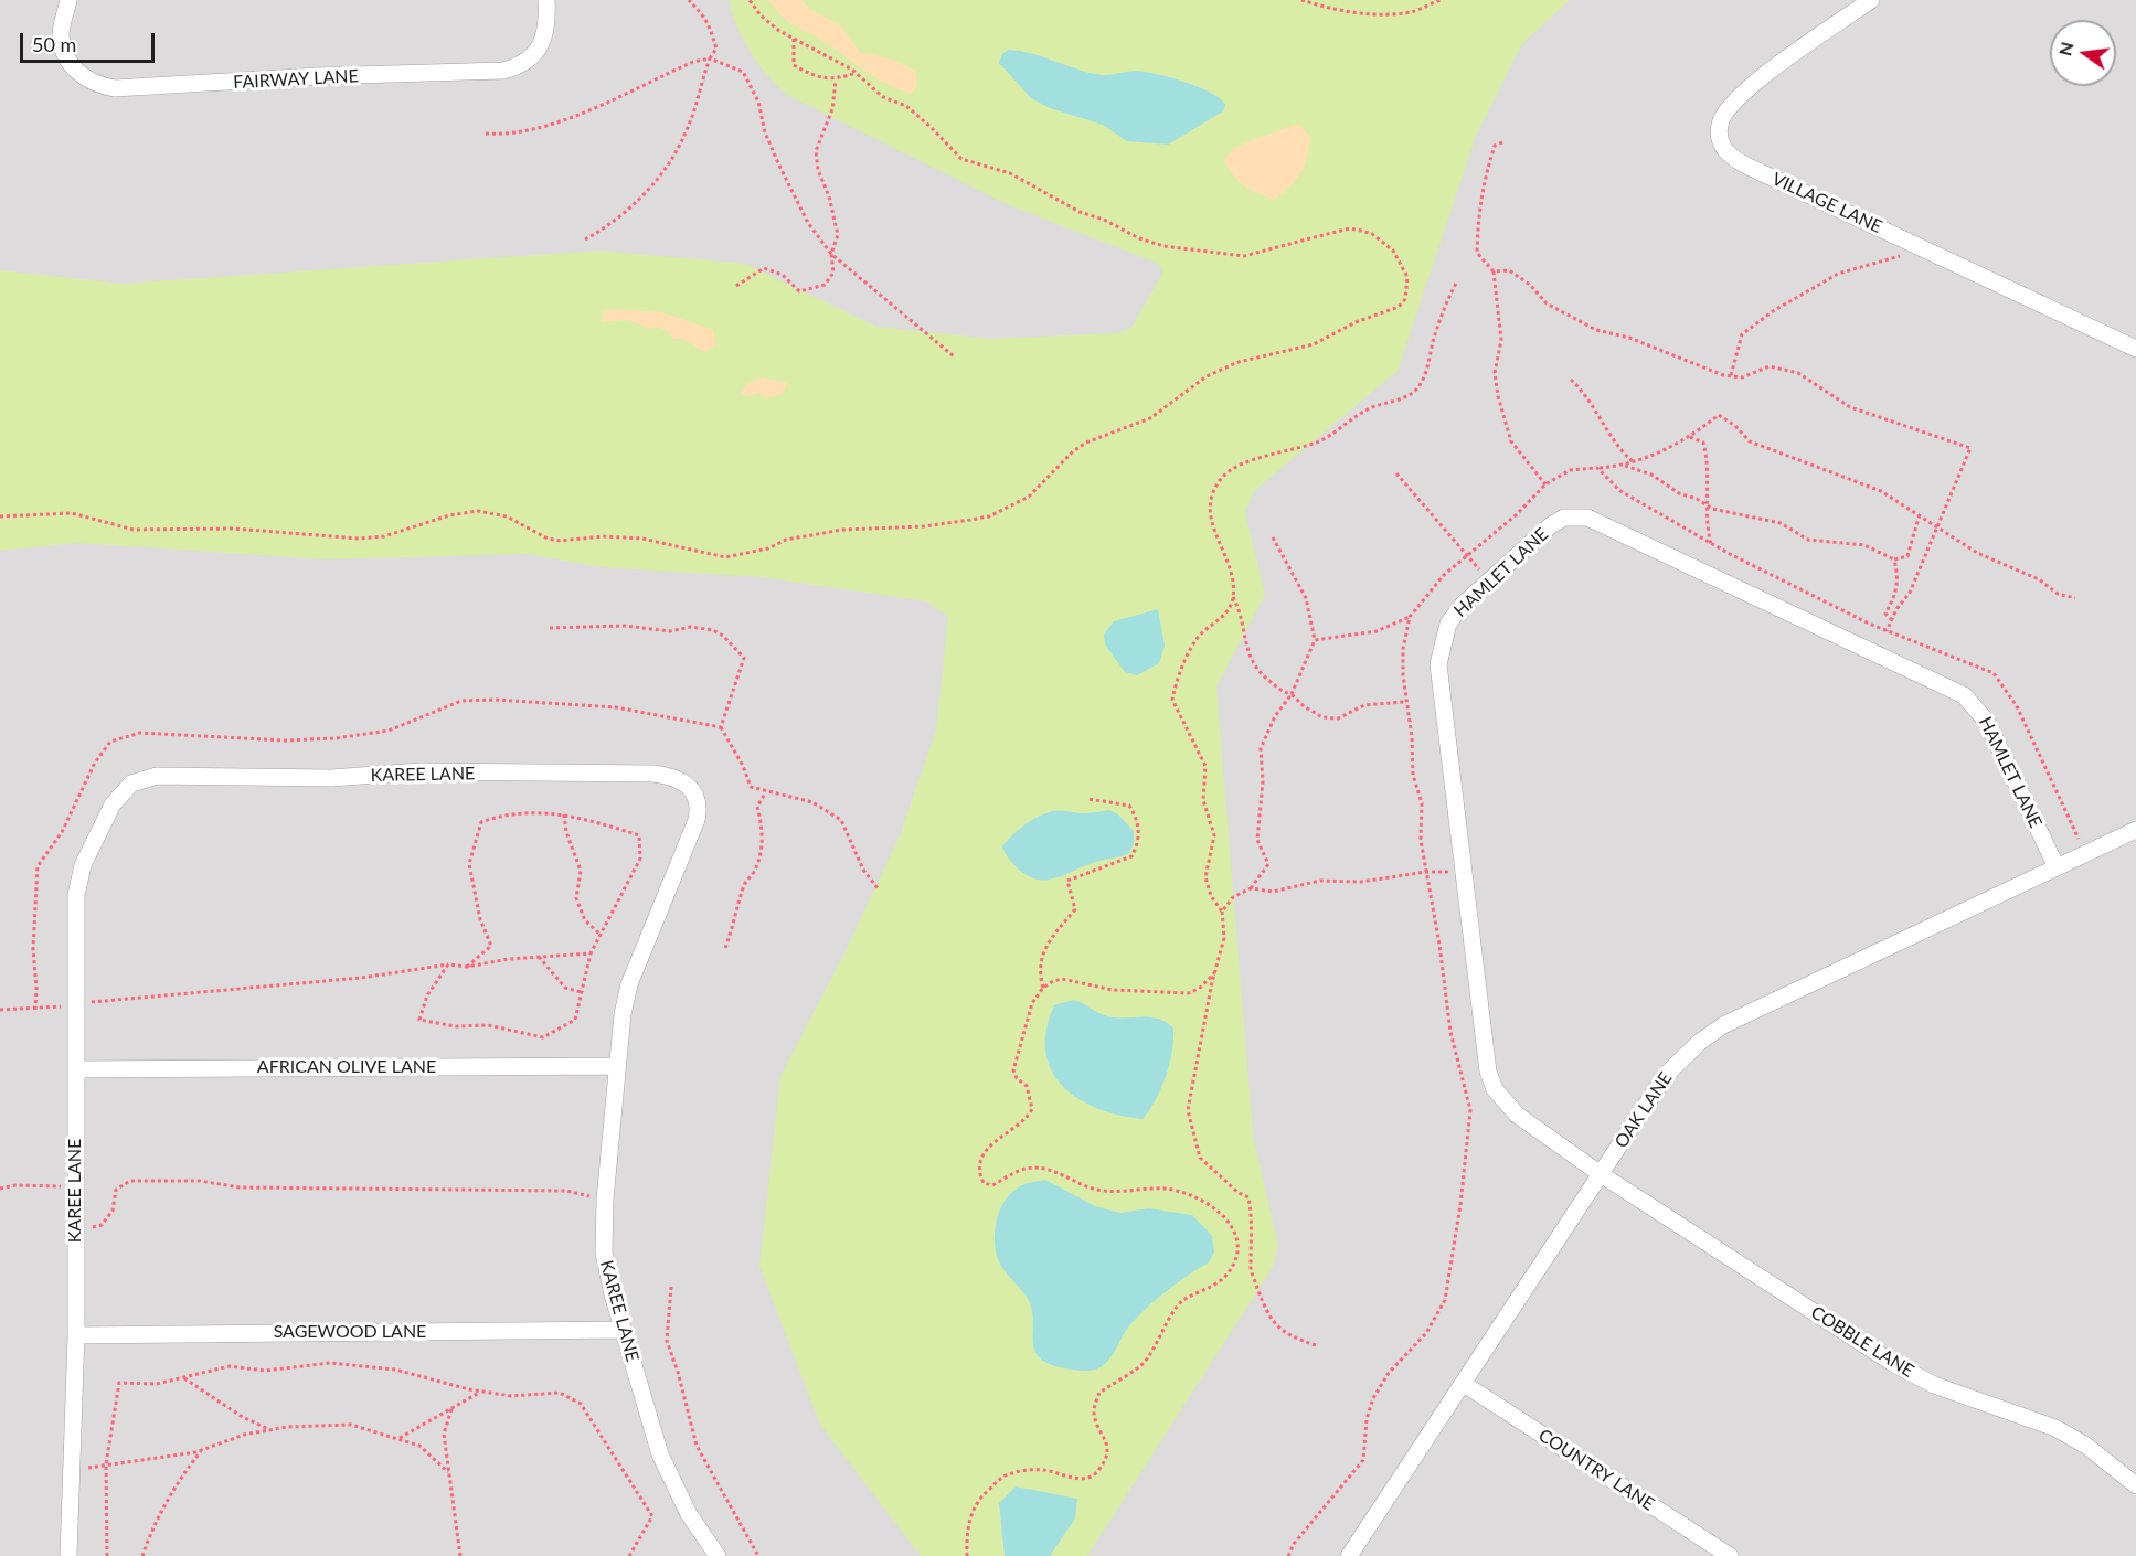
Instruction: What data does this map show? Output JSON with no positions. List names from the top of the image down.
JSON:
{
  "streets": {
    "street": [
      "FAIRWAY LANE",
      "VILLAGE LANE",
      "HAMLET LANE",
      "KAREE LANE",
      "AFRICAN OLIVE LANE",
      "OAK LANE",
      "SAGEWOOD LANE",
      "COBBLE LANE",
      "COUNTRY LANE"
    ]
  },
  "crossings": [
    ["HAMLET LANE", "OAK LANE"],
    ["HAMLET LANE", "COBBLE LANE"],
    ["KAREE LANE", "AFRICAN OLIVE LANE"],
    ["KAREE LANE", "SAGEWOOD LANE"],
    ["OAK LANE", "COBBLE LANE"],
    ["OAK LANE", "COUNTRY LANE"]
  ],
  "scale_bar": "50 m",
  "north": "left"
}
